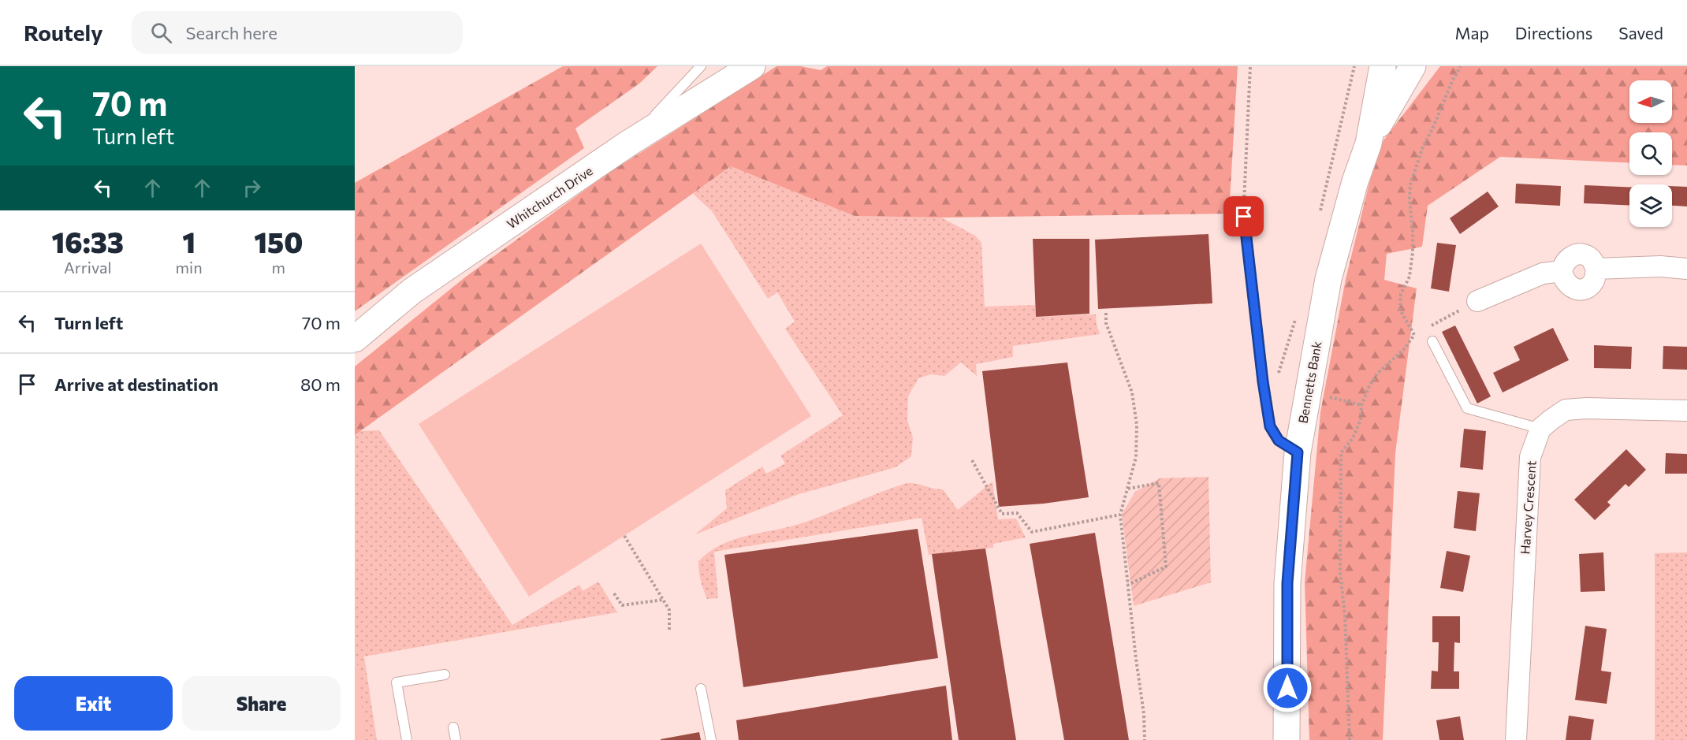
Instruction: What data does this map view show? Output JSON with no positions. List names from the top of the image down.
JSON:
{
  "streets": {
    "main road": ["Whitchurch Drive", "Bennetts Bank"],
    "street": ["Harvey Crescent"]
  },
  "north": "left",
  "page": {
    "header": "Routely",
    "search": "Search here",
    "nav": ["Map", "Directions", "Saved"],
    "turn": ["70 m", "Turn left"],
    "eta": [
      "16:33",
      "Arrival",
      "1",
      "min",
      "150",
      "m"
    ],
    "list": [
      {
        "name": "Turn left",
        "value": "70 m"
      },
      {
        "name": "Arrive at destination",
        "value": "80 m"
      }
    ],
    "buttons": ["Exit", "Share"]
  }
}
